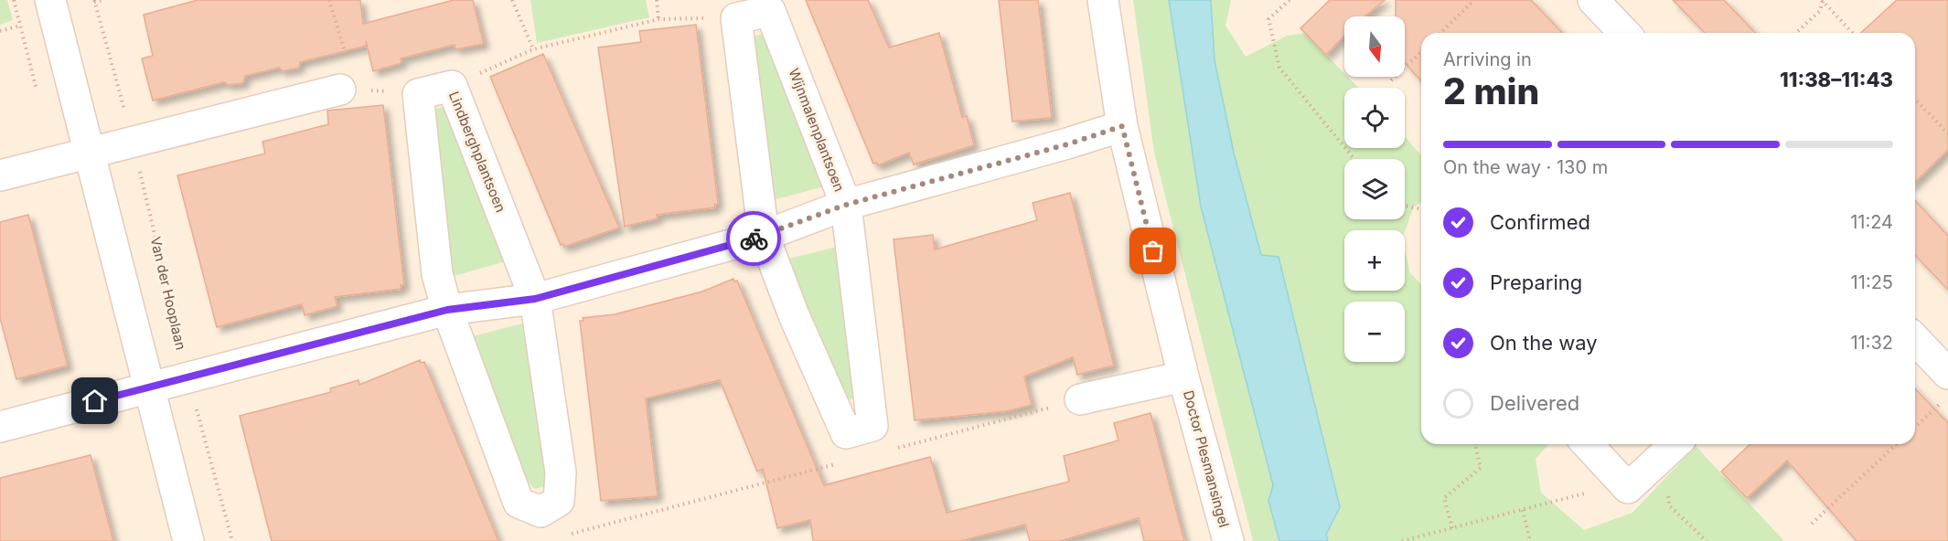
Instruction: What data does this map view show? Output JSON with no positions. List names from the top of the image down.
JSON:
{
  "streets": {
    "street": ["Wijnmalenplantsoen", "Lindberghplantsoen", "Doctor Plesmansingel"],
    "path": ["Van der Hooplaan"]
  },
  "north": "bottom",
  "page": {
    "map_buttons": ["+", "−"],
    "heading": ["2 min", "Arriving in", "11:38–11:43"],
    "bar": "On the way · 130 m",
    "list": [
      ["Confirmed", "11:24"],
      ["Preparing", "11:25"],
      ["On the way", "11:32"],
      "Delivered"
    ]
  }
}
